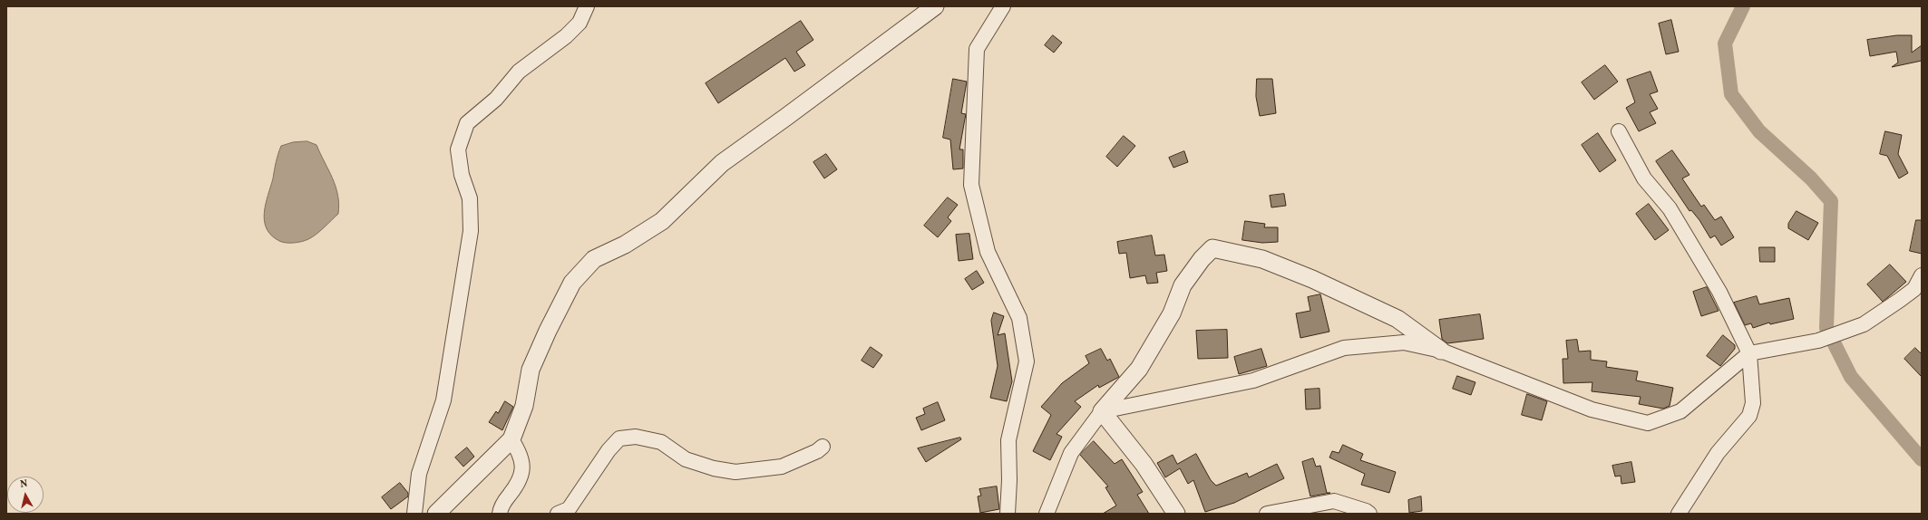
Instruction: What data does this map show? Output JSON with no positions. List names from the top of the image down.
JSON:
{
  "north": "top"
}
